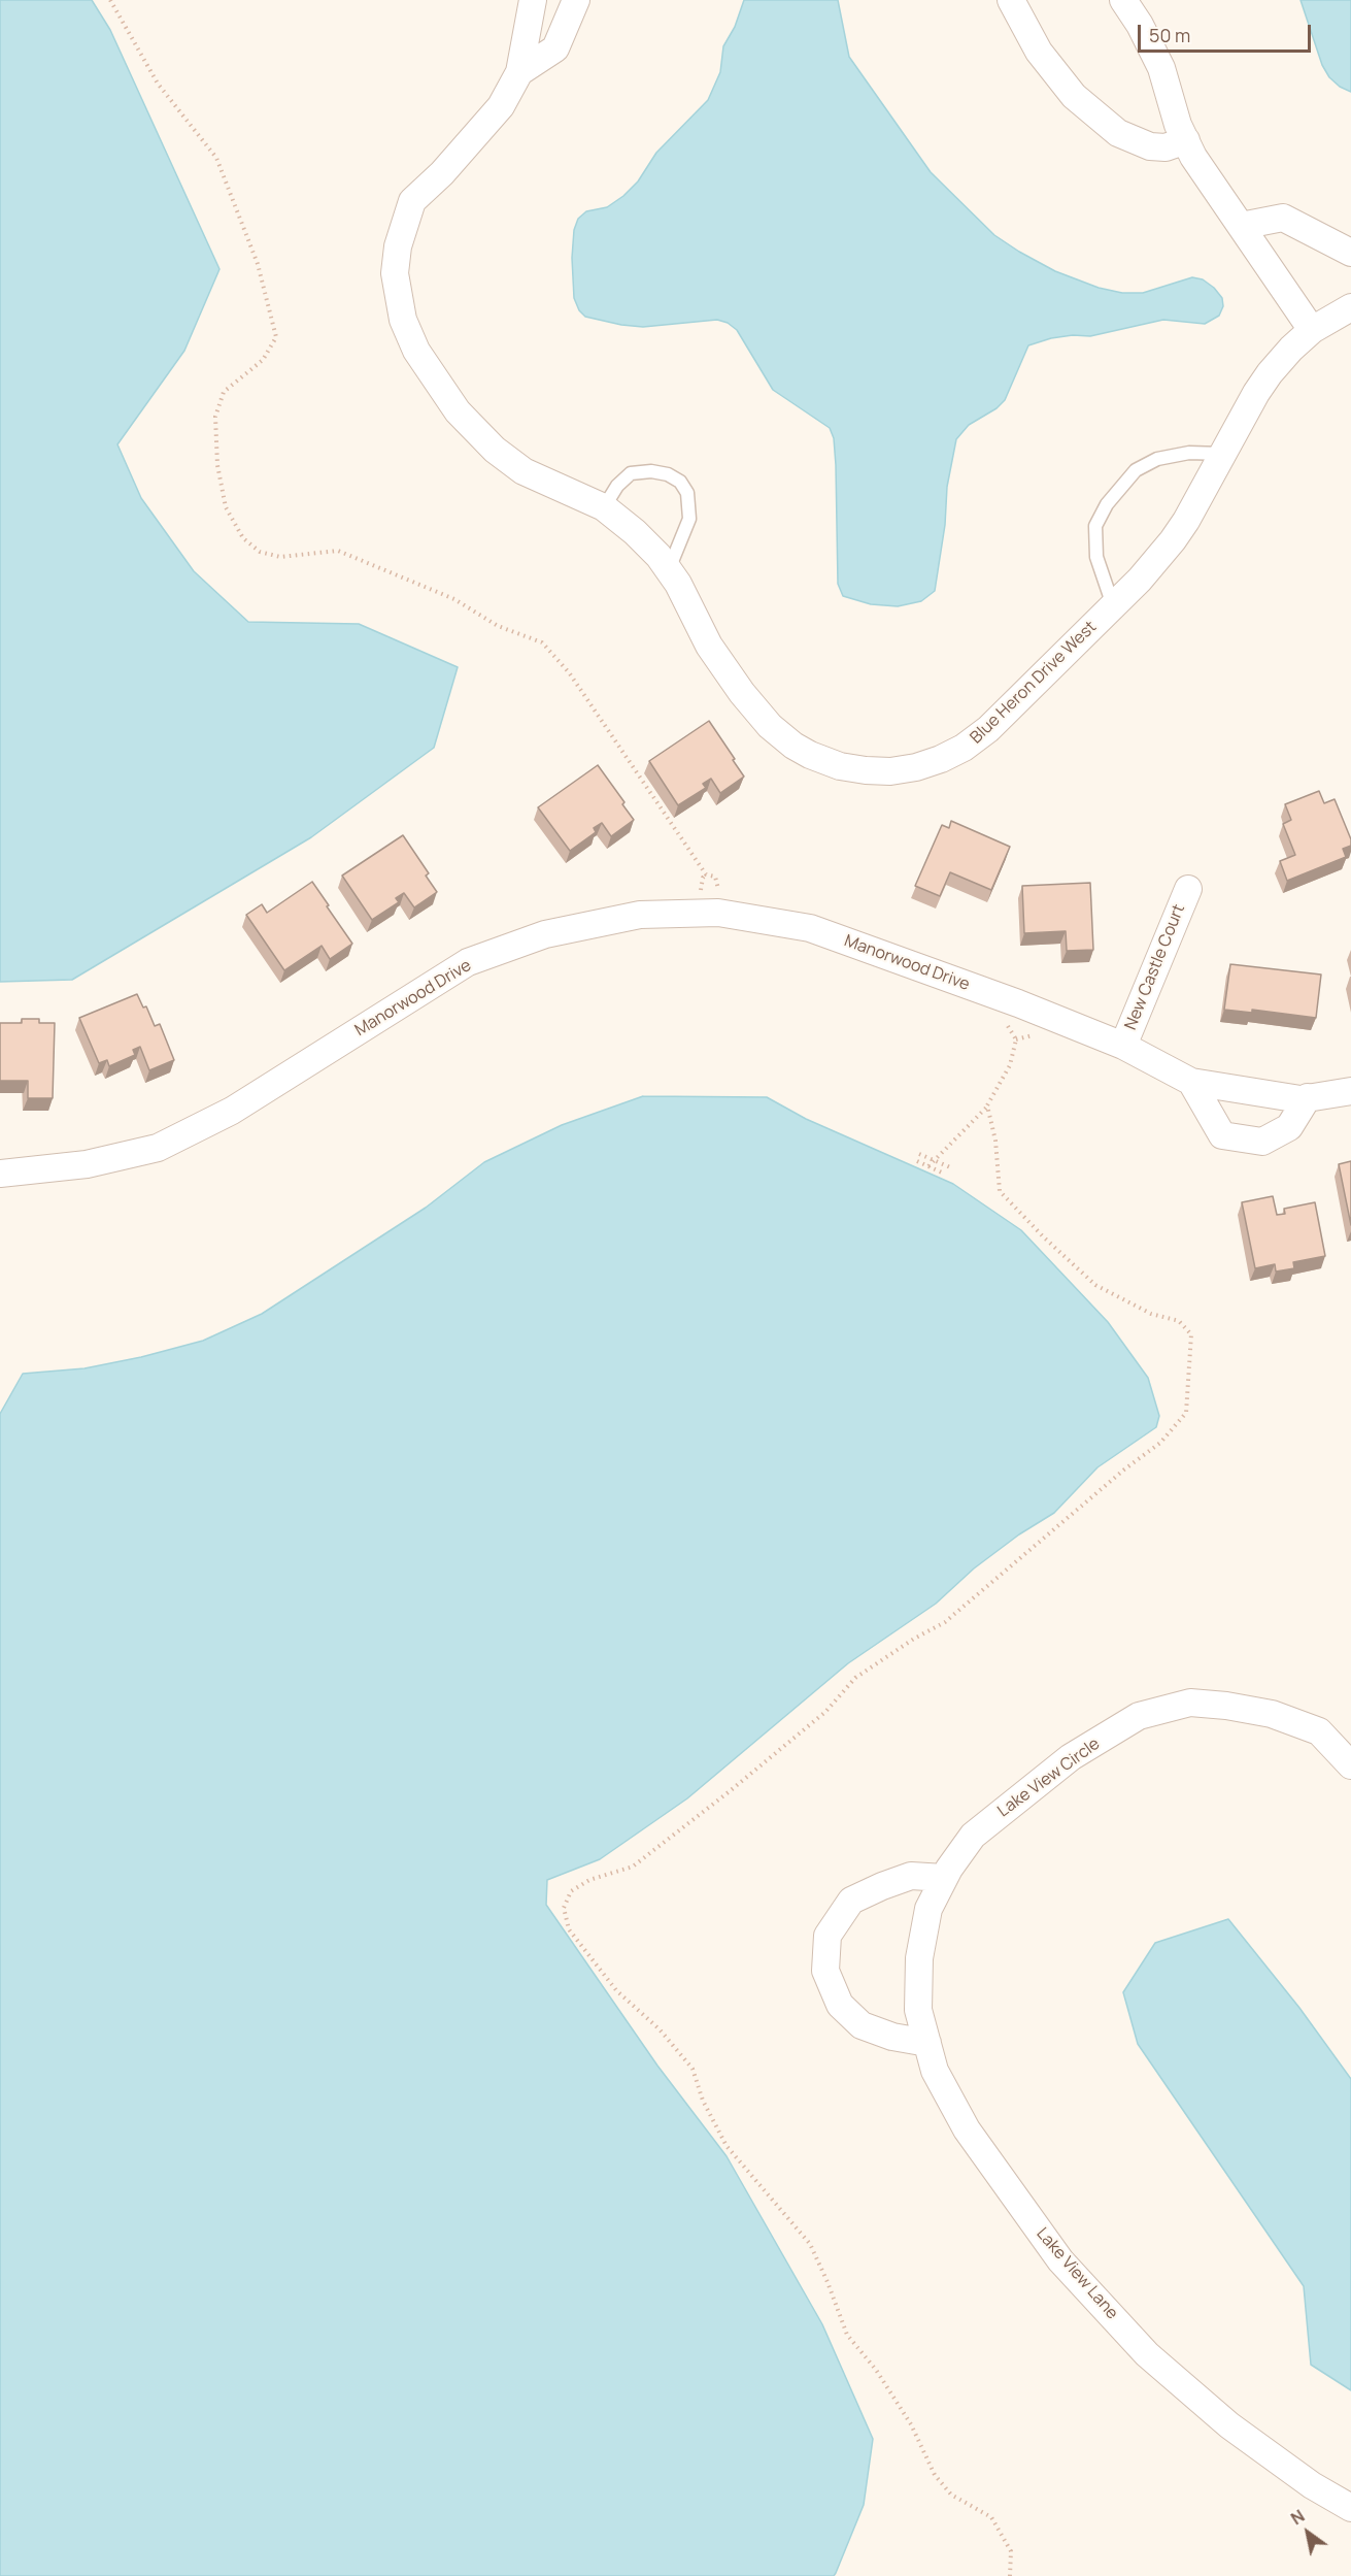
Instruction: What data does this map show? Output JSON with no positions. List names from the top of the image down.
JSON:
{
  "streets": {
    "street": [
      "Blue Heron Drive West",
      "Manorwood Drive",
      "New Castle Court",
      "Lake View Circle",
      "Lake View Lane"
    ]
  },
  "crossings": [
    ["Manorwood Drive", "New Castle Court"],
    ["Lake View Circle", "Lake View Lane"]
  ],
  "scale_bar": "50 m",
  "north": "top left"
}
